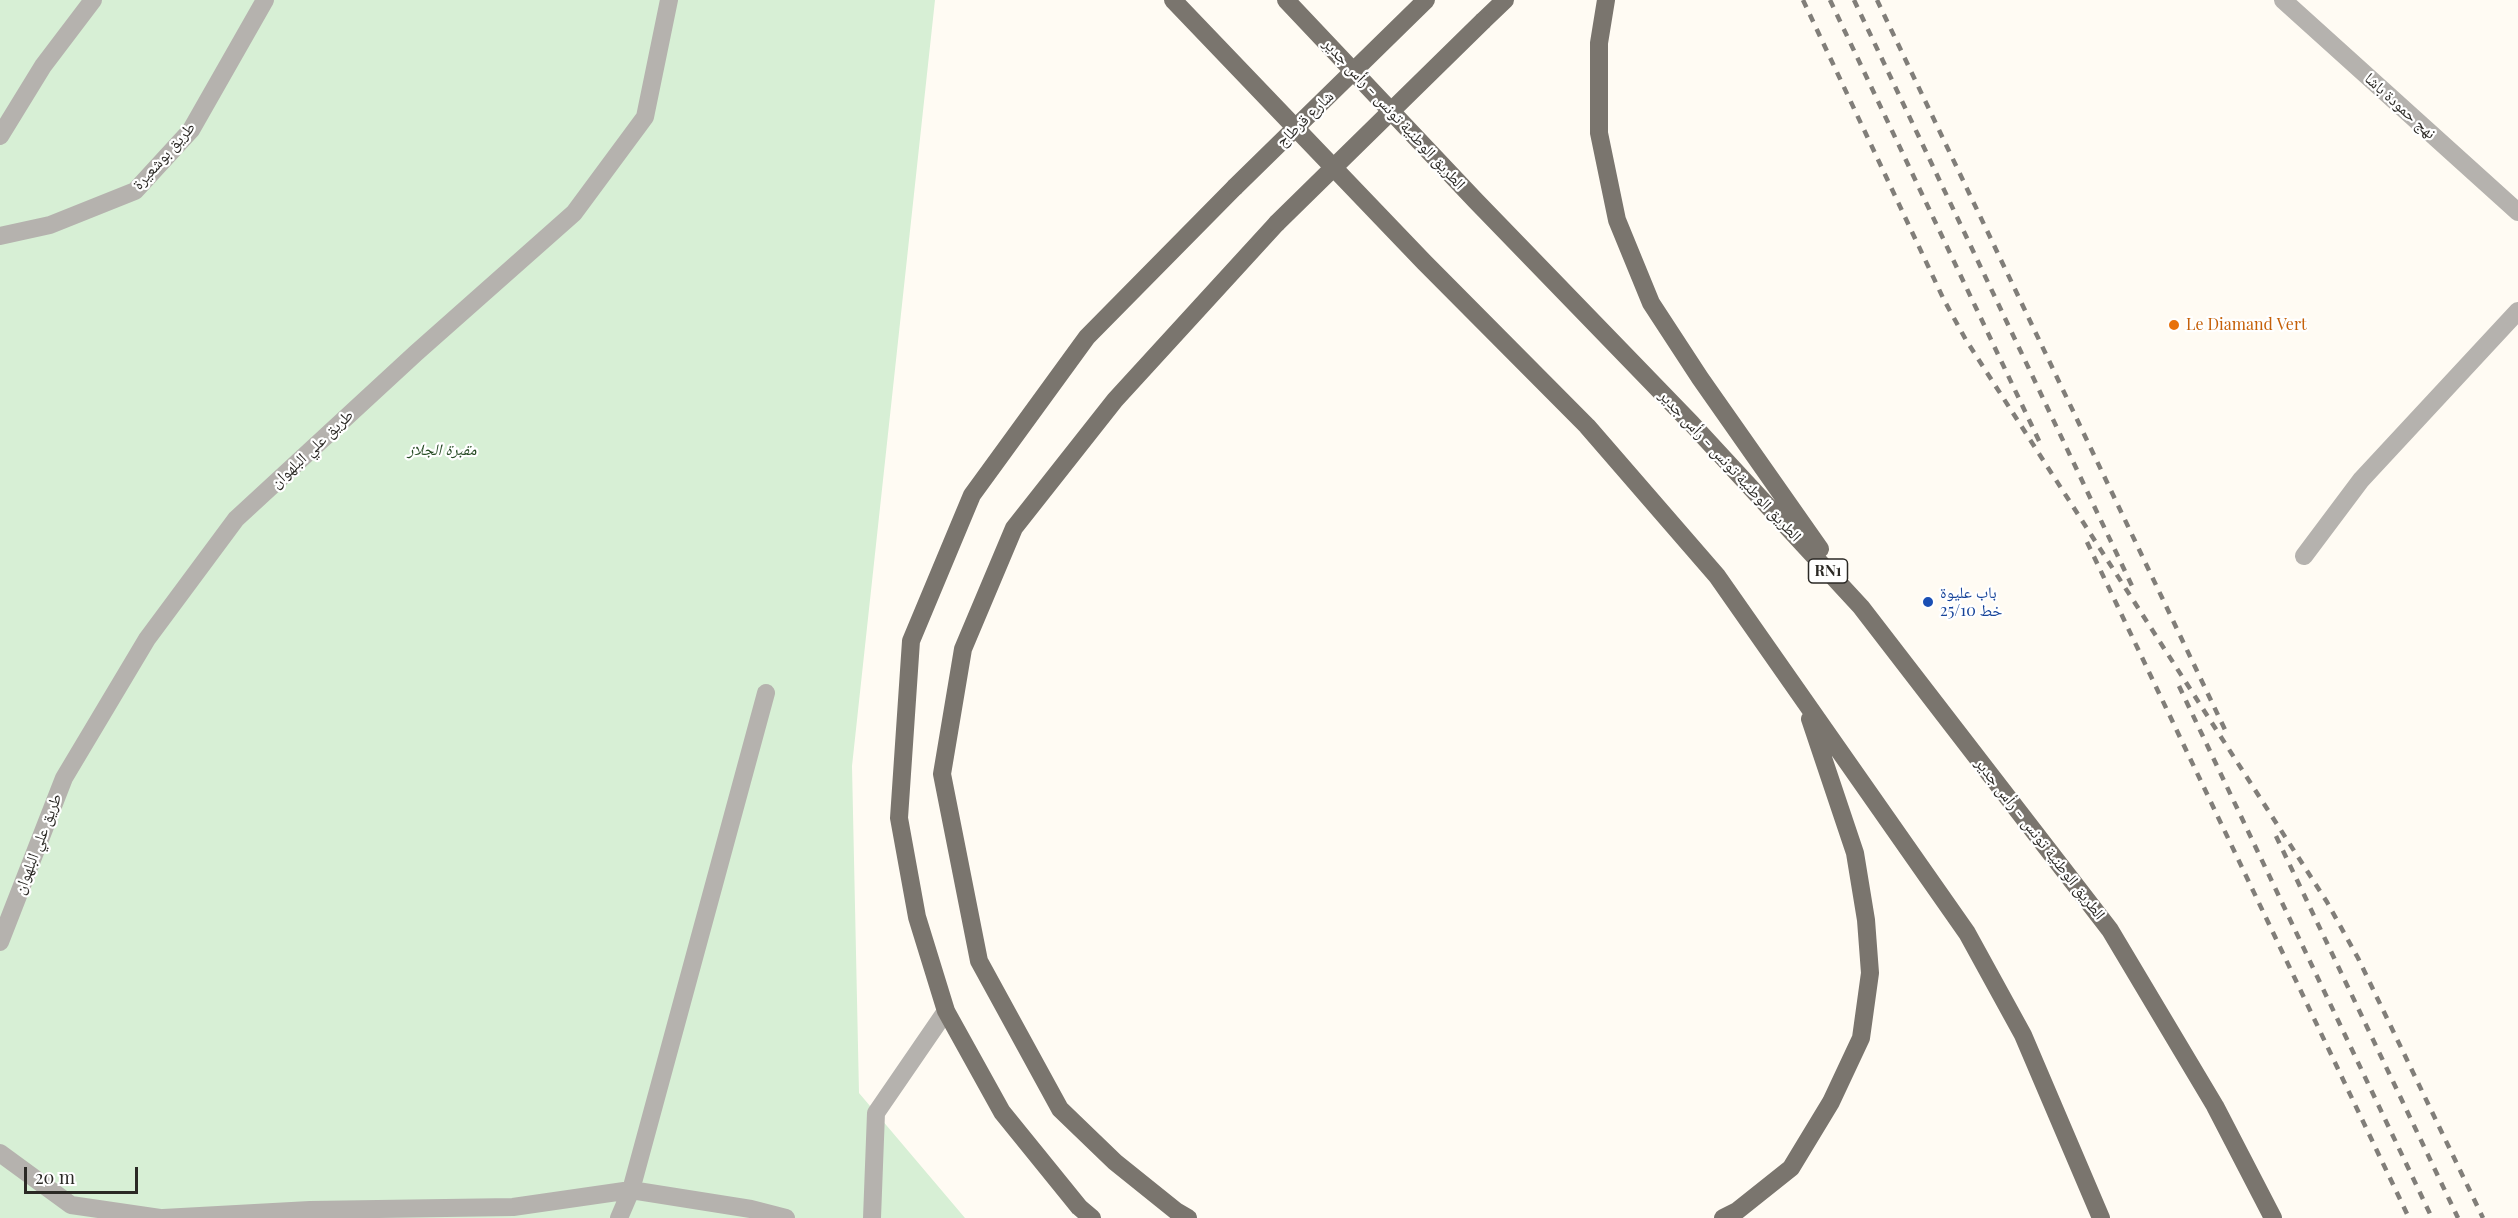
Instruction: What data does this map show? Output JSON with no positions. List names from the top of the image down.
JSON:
{
  "streets": {
    "main road": ["الطريق الوطنية تونس - رأس جدير", "شارع قرطاج", "RN1"],
    "street": ["نهج حمودة باشا", "طريق بوشعيرة", "طريق علي البلهوان"]
  },
  "parks": ["مقبرة الجلاز"],
  "places": ["Le Diamand Vert", "باب عليوة خط 25/10"],
  "scale_bar": "20 m"
}
